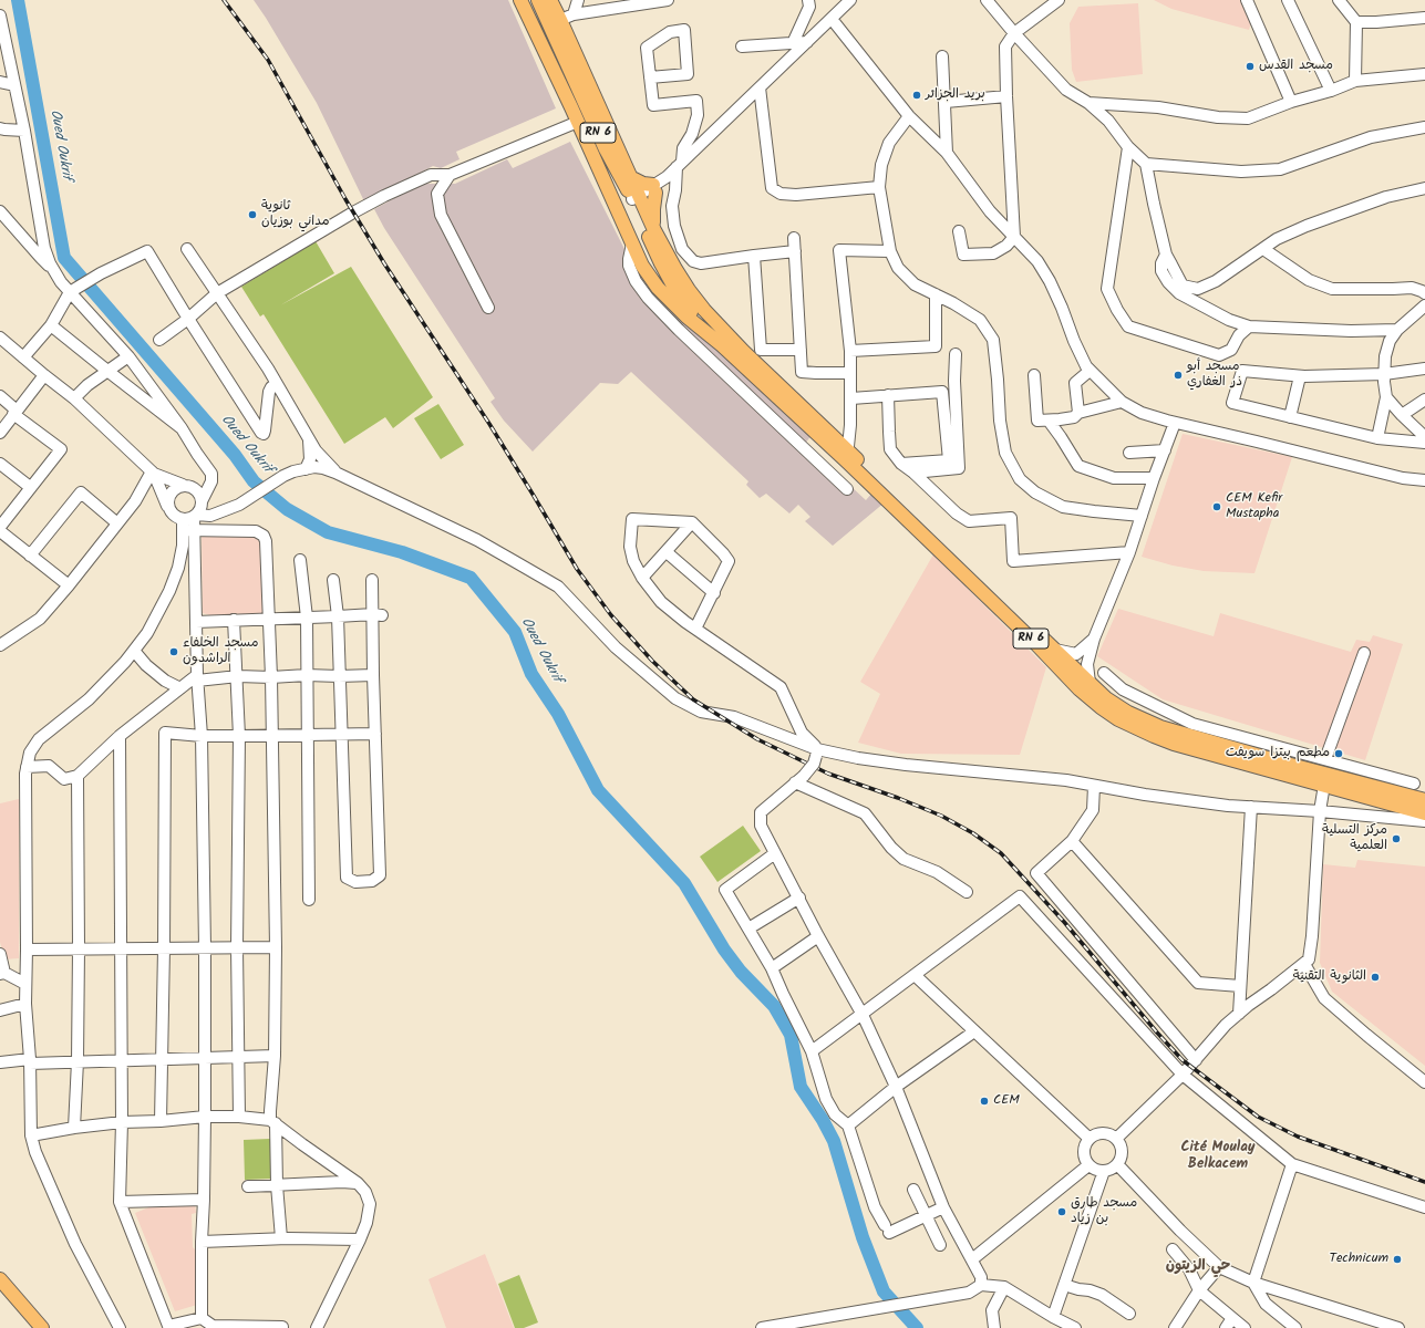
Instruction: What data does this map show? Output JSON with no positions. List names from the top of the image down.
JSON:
{
  "streets": {
    "main road": ["RN 6"]
  },
  "districts": ["Cité Moulay Belkacem", "حي الزيتون"],
  "water": ["Oued Oukrif"],
  "places": [
    "مسجد القدس",
    "بريد الجزائر",
    "ثانوية مداني بوزيان",
    "مسجد أبو ذر الغفاري",
    "CEM Kefir Mustapha",
    "مسجد الخلفاء الراشدون",
    "مطعم بيتزا سويفت",
    "مركز التسلية العلمية",
    "الثانوية التقنية",
    "CEM",
    "مسجد طارق بن زياد",
    "Technicum"
  ]
}
